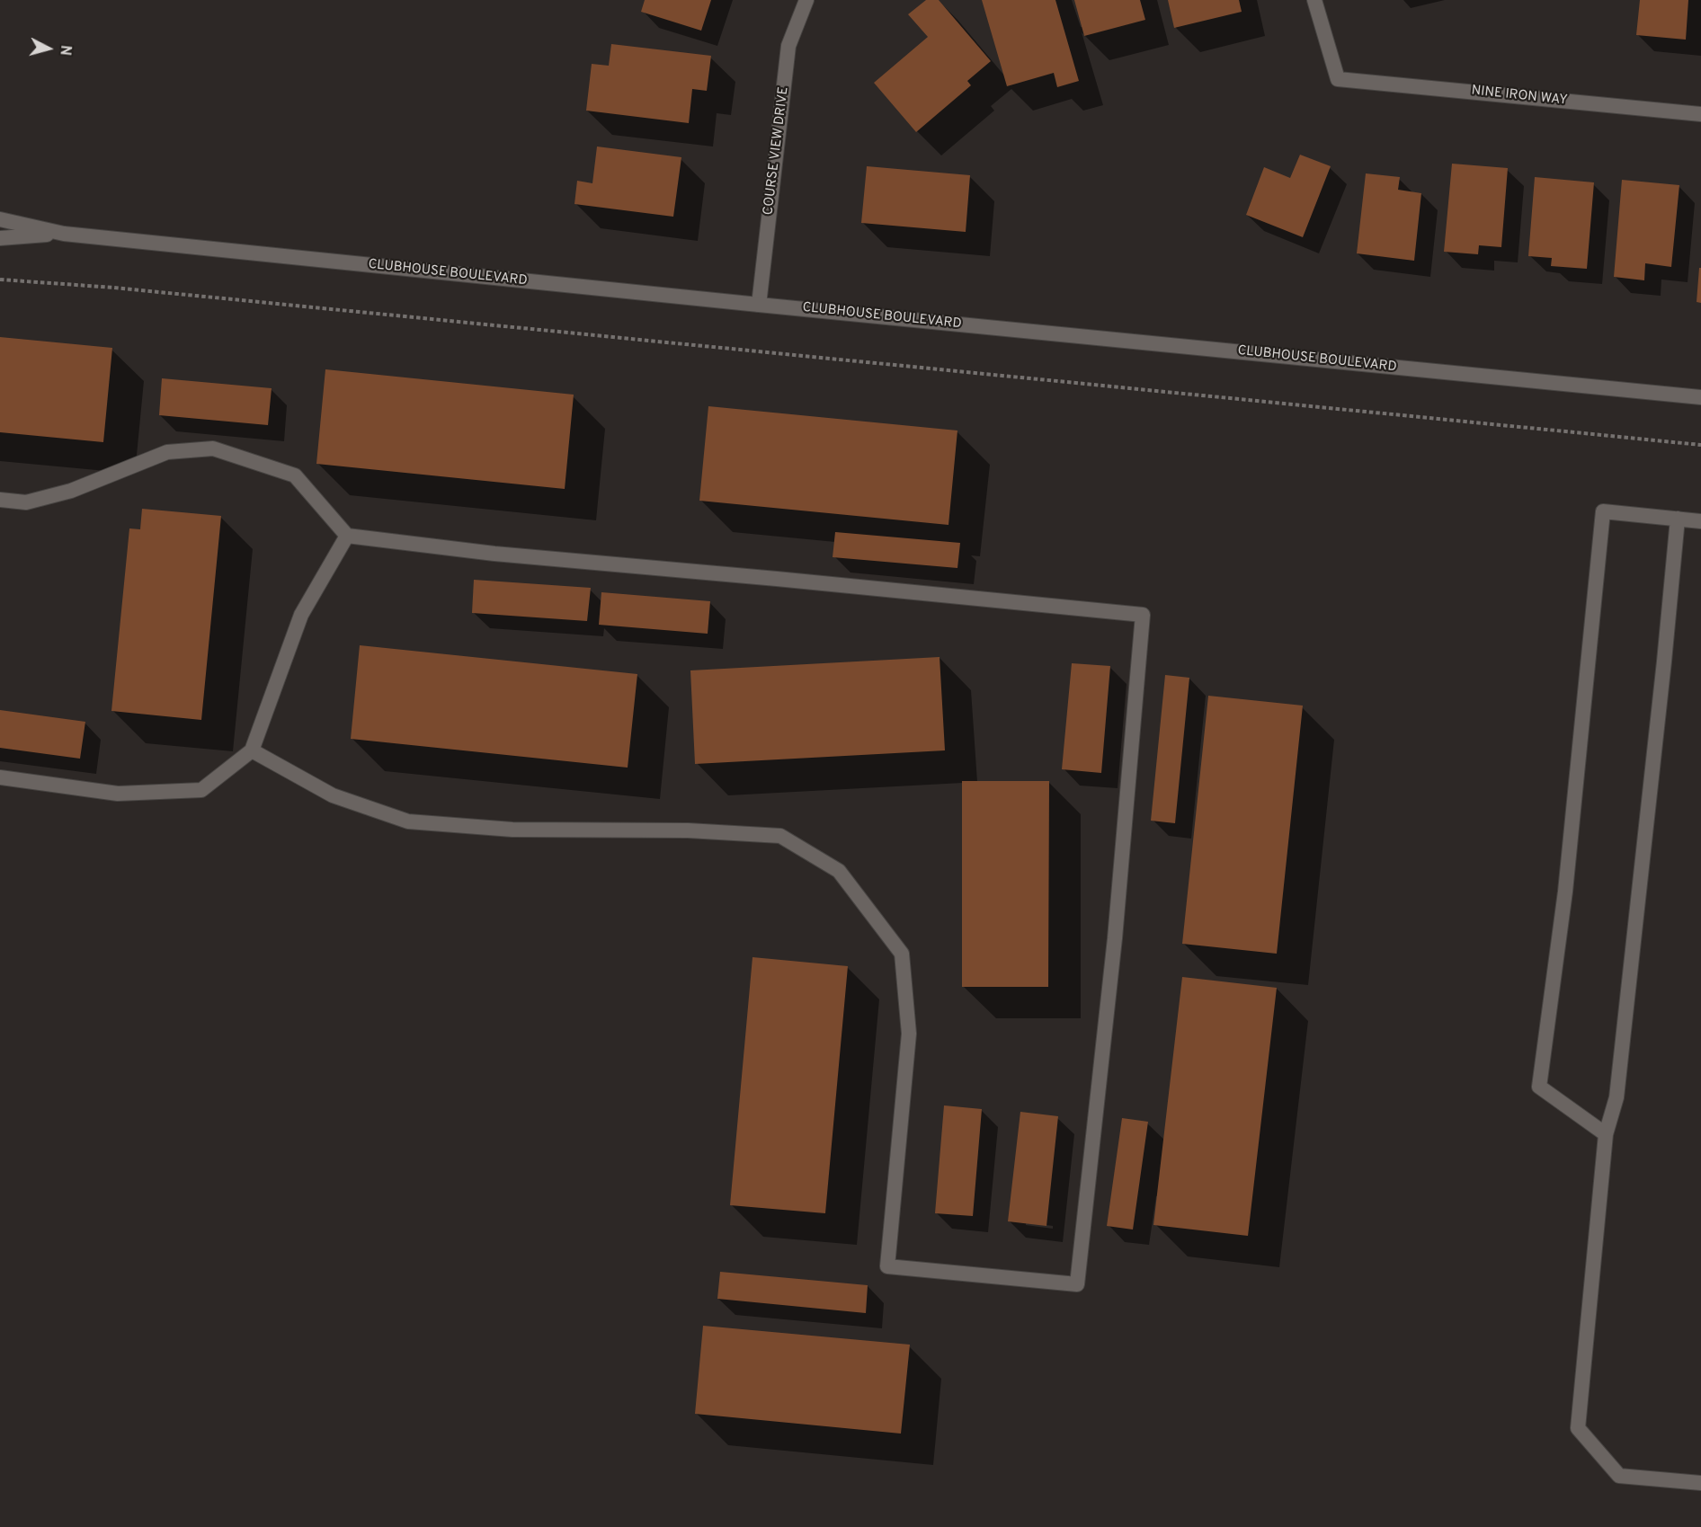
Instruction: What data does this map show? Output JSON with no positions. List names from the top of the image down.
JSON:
{
  "streets": {
    "street": ["NINE IRON WAY", "COURSE VIEW DRIVE", "CLUBHOUSE BOULEVARD"]
  },
  "crossings": [
    ["COURSE VIEW DRIVE", "CLUBHOUSE BOULEVARD"]
  ],
  "north": "right"
}
